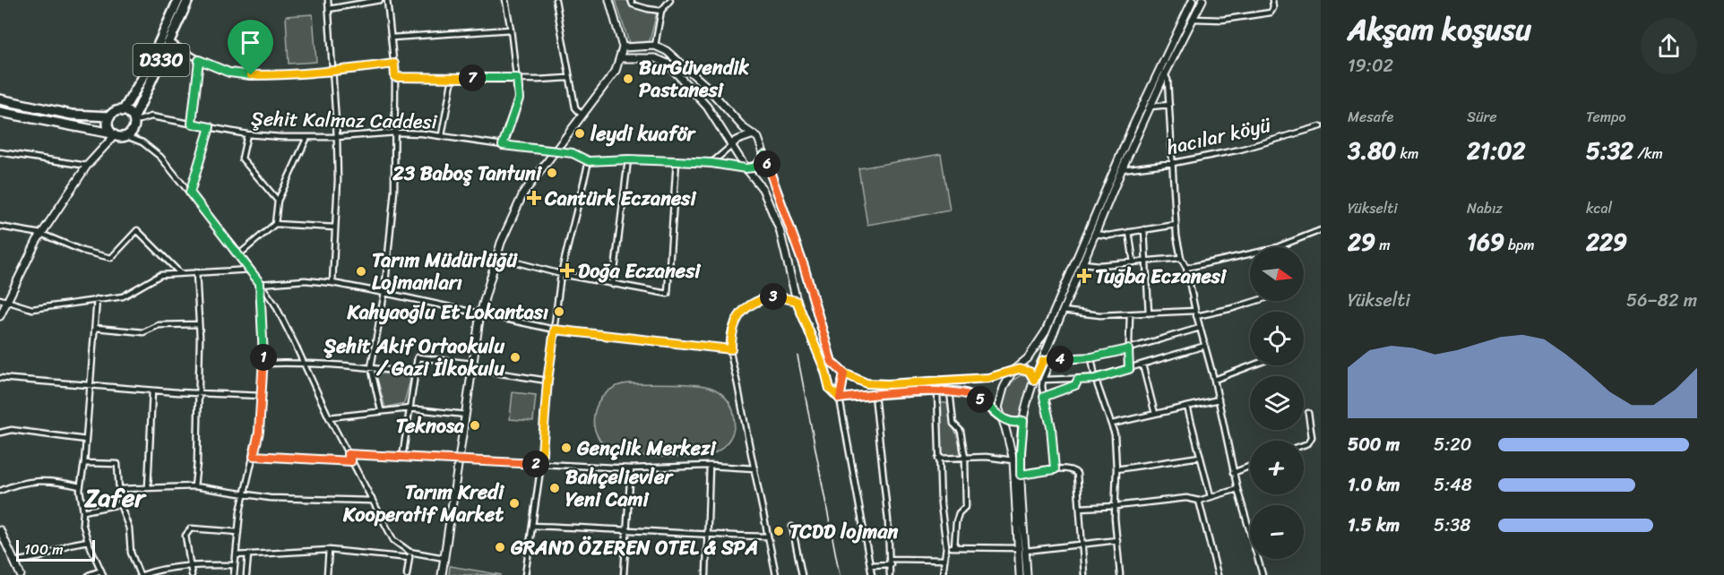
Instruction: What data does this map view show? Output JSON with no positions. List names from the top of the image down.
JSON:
{
  "streets": {
    "highway": ["D330"],
    "street": ["Şehit Kalmaz Caddesi", "hacılar köyü"]
  },
  "crossings": [
    ["D330", "Şehit Kalmaz Caddesi"]
  ],
  "districts": ["Zafer"],
  "places": {
    "other": [
      "BurGüvendik Pastanesi",
      "leydi kuaför",
      "23 Baboş Tantuni",
      "Tarım Müdürlüğü Lojmanları",
      "Kahyaoğlu Et Lokantası",
      "Şehit Akif Ortaokulu / Gazi İlkokulu",
      "Teknosa",
      "Gençlik Merkezi",
      "Bahçelievler Yeni Cami",
      "Tarım Kredi Kooperatif Market",
      "TCDD lojman",
      "GRAND ÖZEREN OTEL & SPA"
    ],
    "health": ["Cantürk Eczanesi", "Doğa Eczanesi", "Tuğba Eczanesi"]
  },
  "scale_bar": "100 m",
  "north": "right",
  "page": {
    "heading": ["Akşam koşusu", "19:02"],
    "pins": [
      "7",
      "6",
      "3",
      "1",
      "4",
      "5",
      "2"
    ],
    "stats": [
      ["Mesafe", "3.80 km"],
      ["Süre", "21:02"],
      ["Tempo", "5:32 /km"],
      ["Yükselti", "29 m"],
      ["Nabız", "169 bpm"],
      ["kcal", "229"]
    ],
    "map_buttons": ["+", "−"],
    "chart": ["Yükselti", "56–82 m"],
    "list": [
      {
        "name": "500 m",
        "note": "5:20"
      },
      {
        "name": "1.0 km",
        "note": "5:48"
      },
      {
        "name": "1.5 km",
        "note": "5:38"
      }
    ],
    "scale": "100 m"
  }
}
